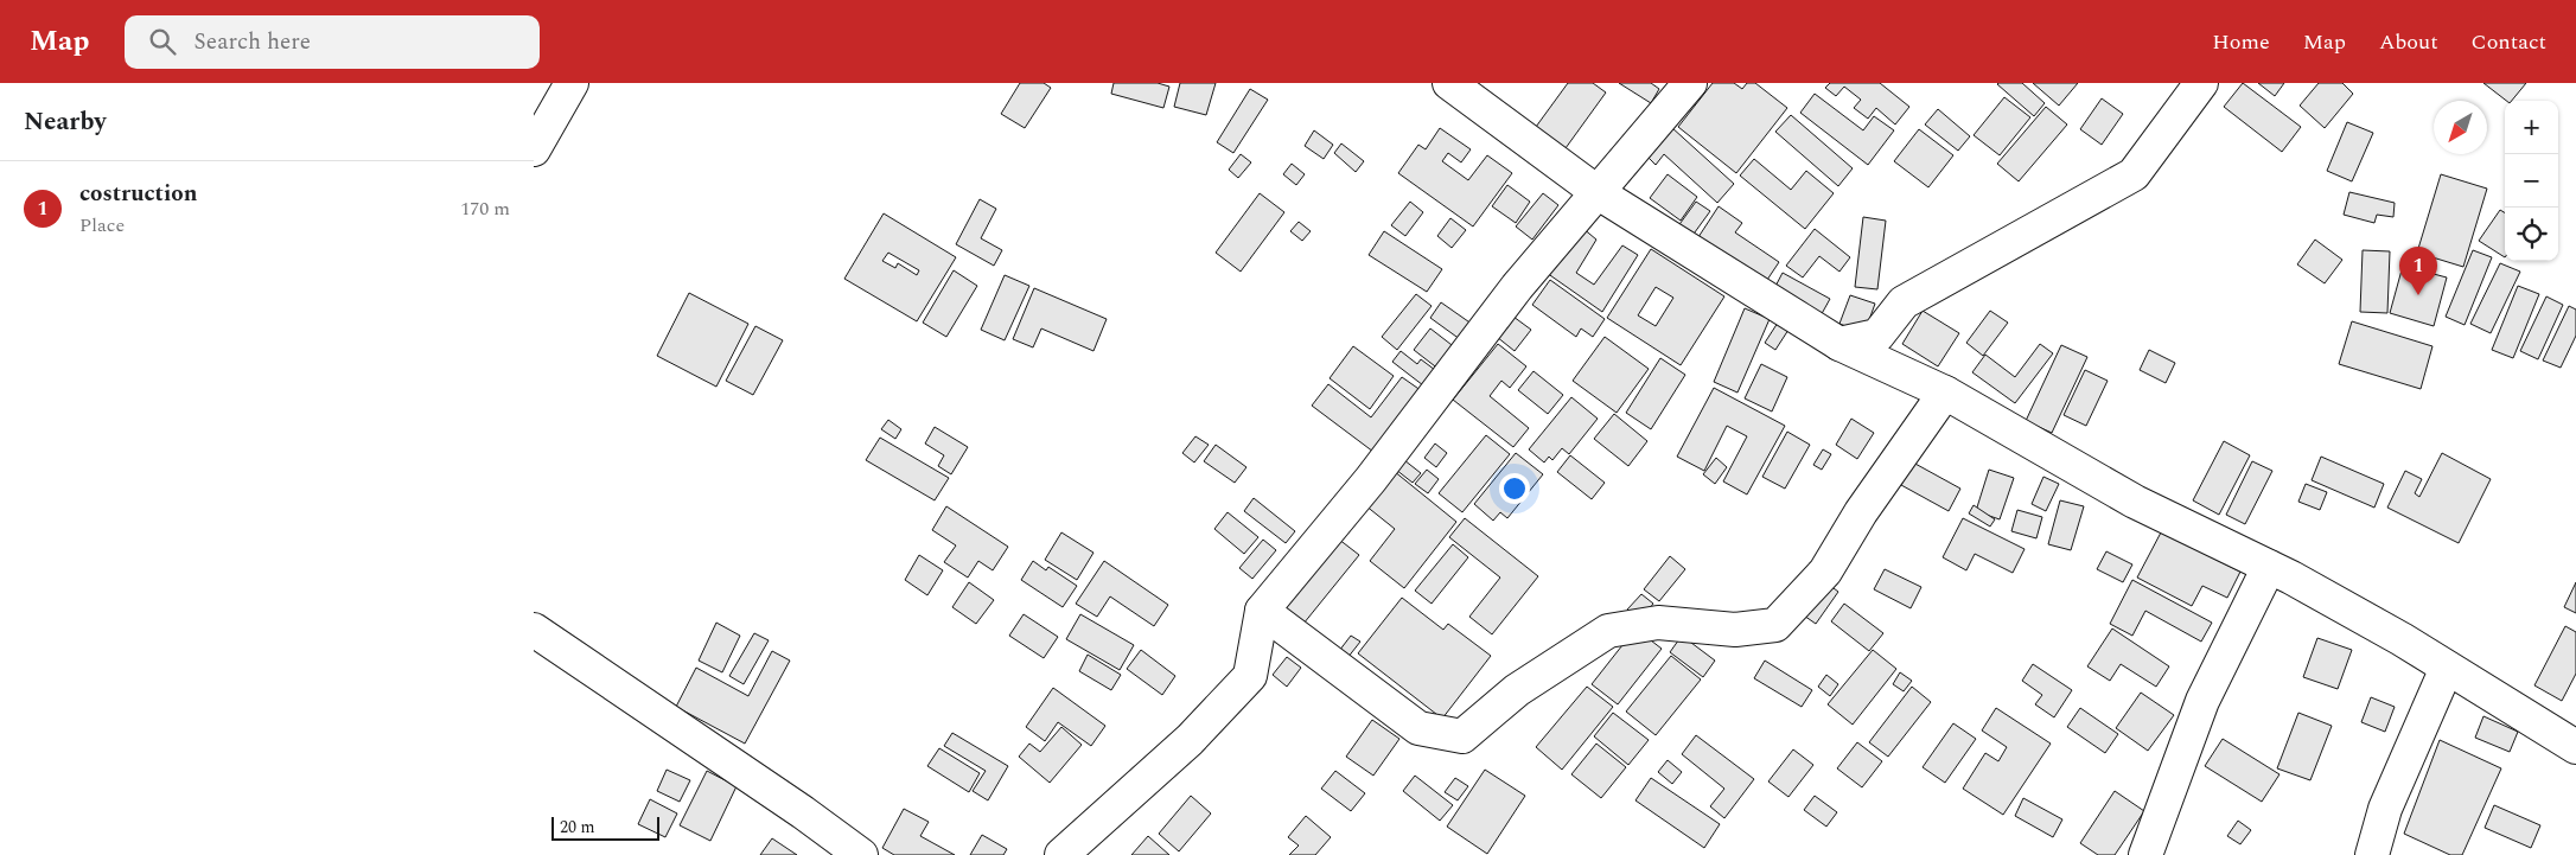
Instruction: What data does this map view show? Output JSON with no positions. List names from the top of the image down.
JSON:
{
  "scale_bar": "20 m",
  "north": "bottom left",
  "page": {
    "header": "Map",
    "search": "Search here",
    "nav": [
      "Home",
      "Map",
      "About",
      "Contact"
    ],
    "heading": "Nearby",
    "map_buttons": ["+", "−"],
    "list": [
      {
        "mark": "1",
        "name": "costruction",
        "note": "Place",
        "value": "170 m"
      }
    ],
    "pins": "1",
    "scale": "20 m"
  }
}
